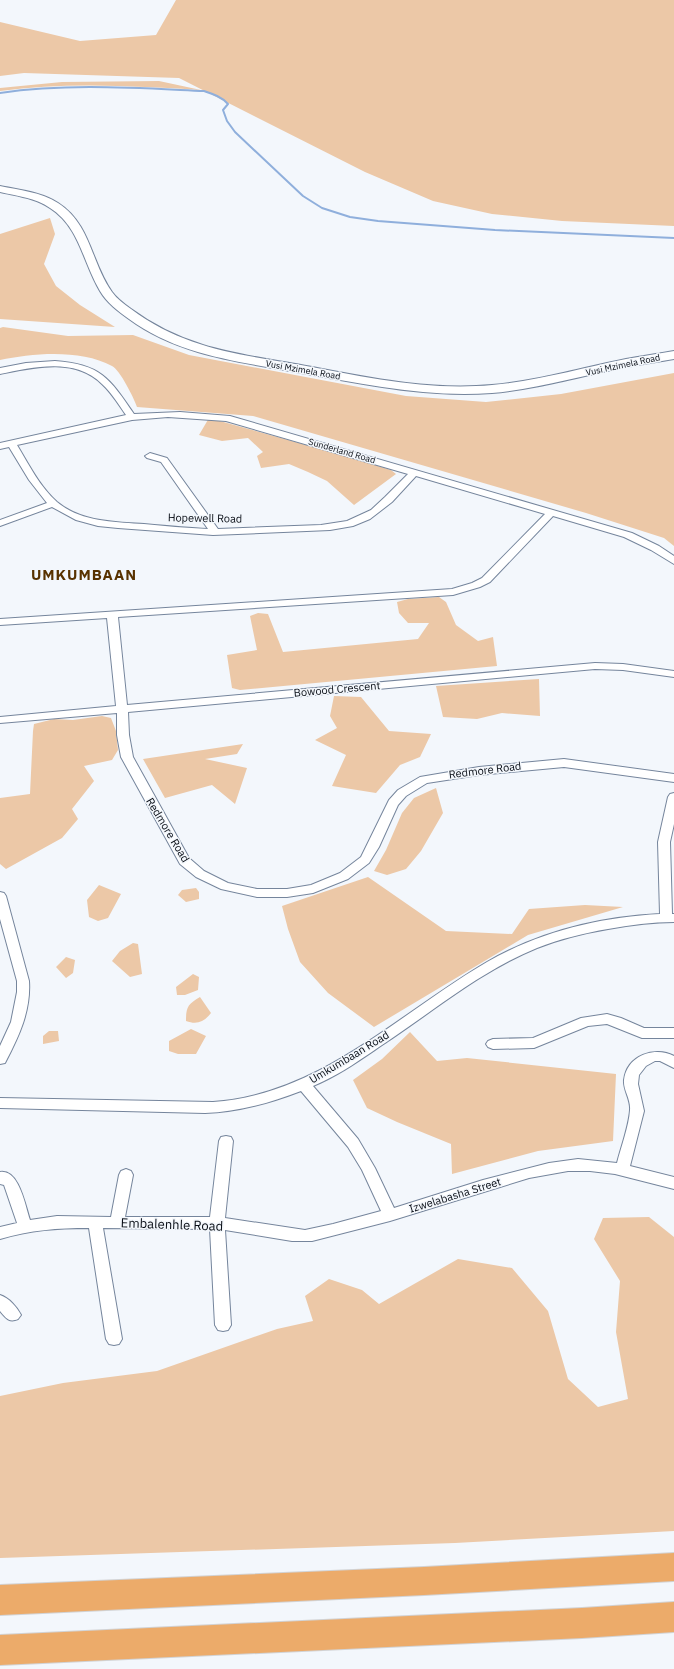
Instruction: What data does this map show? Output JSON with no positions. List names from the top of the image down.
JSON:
{
  "streets": {
    "main road": ["Vusi Mzimela Road"],
    "street": [
      "Sunderland Road",
      "Hopewell Road",
      "Bowood Crescent",
      "Redmore Road",
      "Umkumbaan Road",
      "Izwelabasha Street",
      "Embalenhle Road"
    ]
  },
  "crossings": [
    ["Sunderland Road", "Hopewell Road"],
    ["Bowood Crescent", "Redmore Road"],
    ["Izwelabasha Street", "Embalenhle Road"]
  ],
  "districts": ["UMKUMBAAN"]
}
